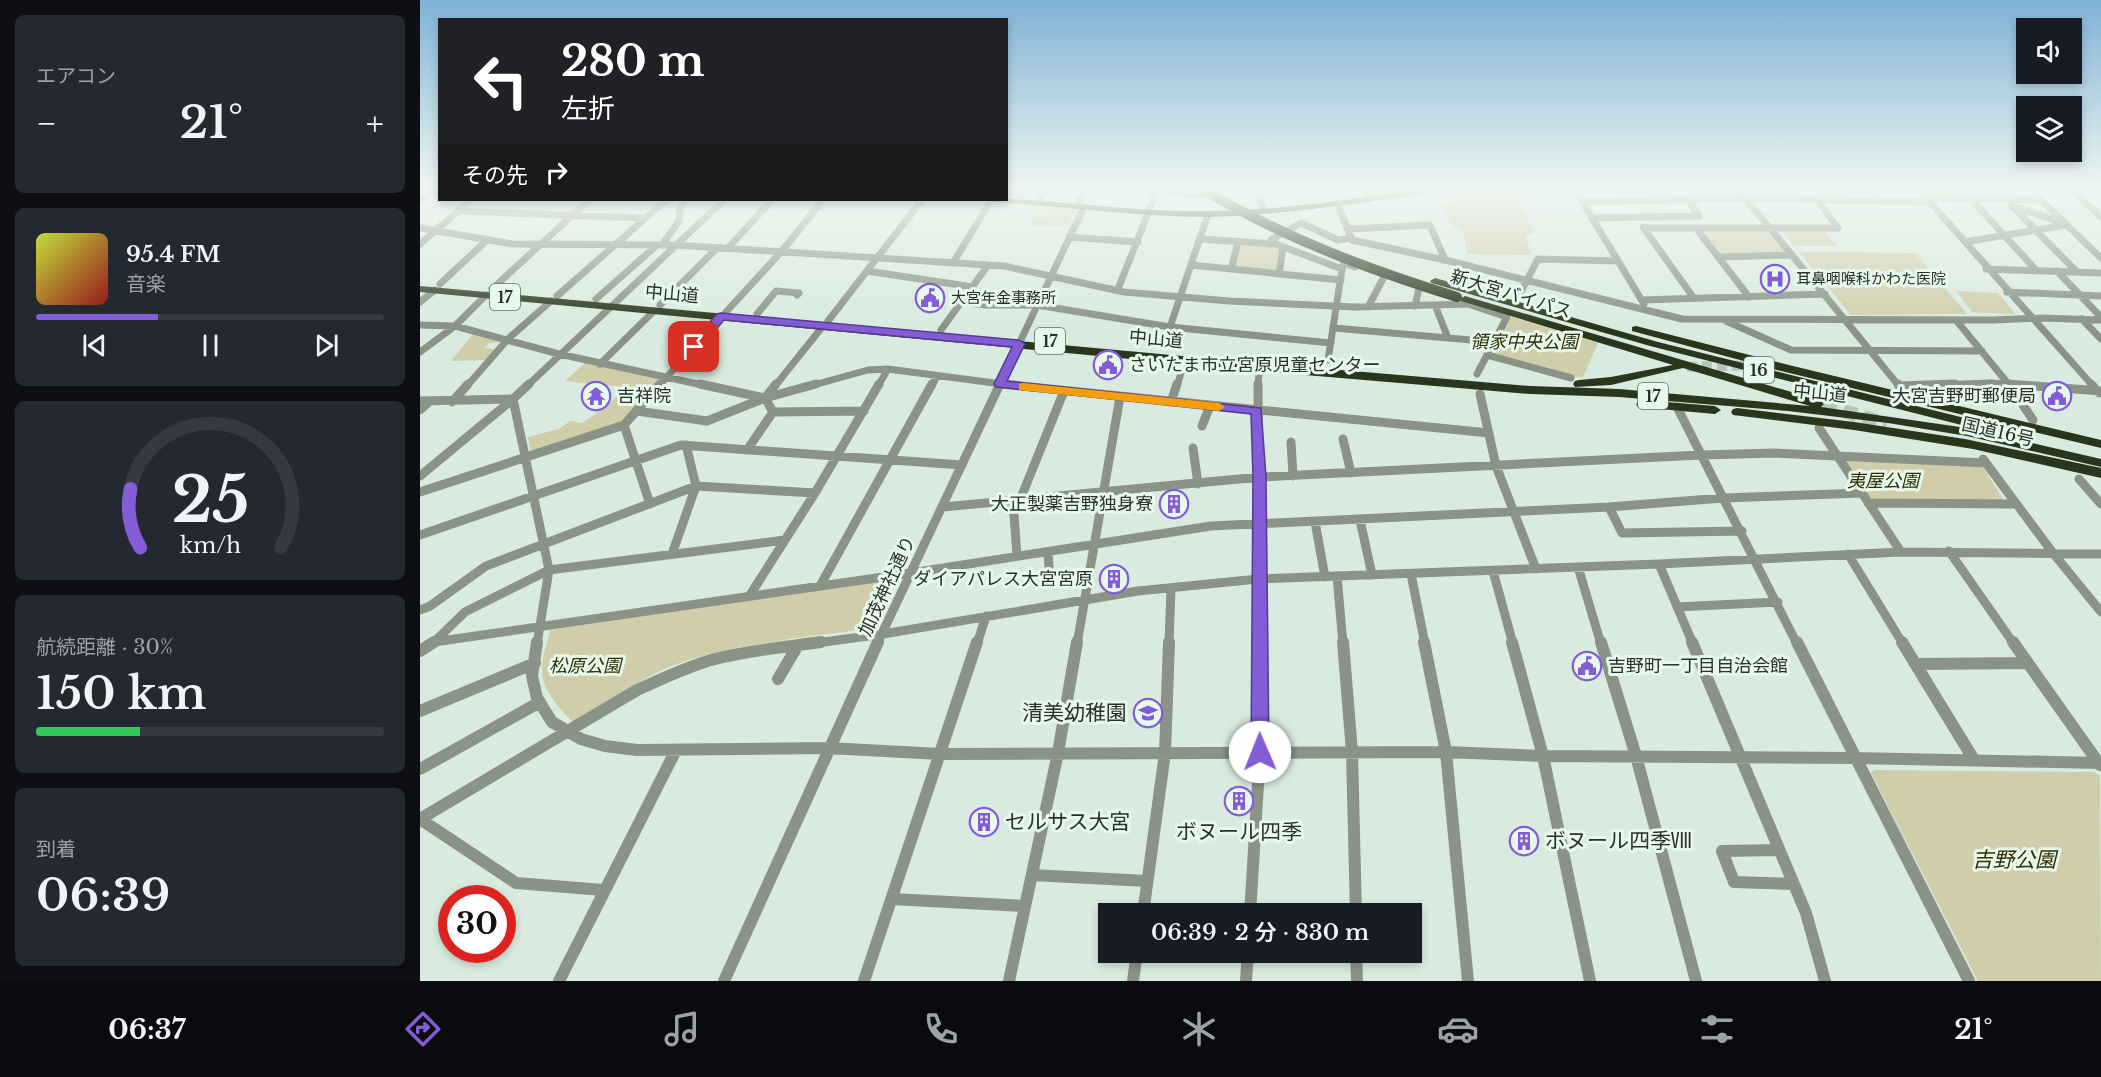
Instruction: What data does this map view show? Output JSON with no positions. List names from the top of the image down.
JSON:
{
  "streets": {
    "highway": [
      "中山道",
      "新大宮バイパス",
      "17",
      "16",
      "国道16号"
    ],
    "street": ["加茂神社通り"]
  },
  "crossings": [
    ["中山道", "新大宮バイパス"],
    ["中山道", "16"],
    ["中山道", "加茂神社通り"],
    ["新大宮バイパス", "16"]
  ],
  "parks": [
    "領家中央公園",
    "夷屋公園",
    "松原公園",
    "吉野公園"
  ],
  "places": {
    "hospital": ["耳鼻咽喉科かわた医院"],
    "public building": [
      "大宮年金事務所",
      "さいたま市立宮原児童センター",
      "大宮吉野町郵便局",
      "吉野町一丁目自治会館"
    ],
    "temple": ["吉祥院"],
    "building": [
      "大正製薬吉野独身寮",
      "ダイアパレス大宮宮原",
      "ボヌール四季",
      "セルサス大宮",
      "ボヌール四季Ⅷ"
    ],
    "school or university": ["清美幼稚園"]
  },
  "page": {
    "tile": [
      "エアコン",
      ["航続距離 · 30%", "150 km"],
      ["到着", "06:39"]
    ],
    "turn": ["280 m", "左折"],
    "heat": ["−", "21°", "+"],
    "then": "その先",
    "song": ["95.4 FM", "音楽"],
    "limit": "30",
    "trip": "06:39 · 2 分 · 830 m",
    "tabs": ["06:37", "21°"],
    "gauge": ["25", "km/h"]
  }
}
